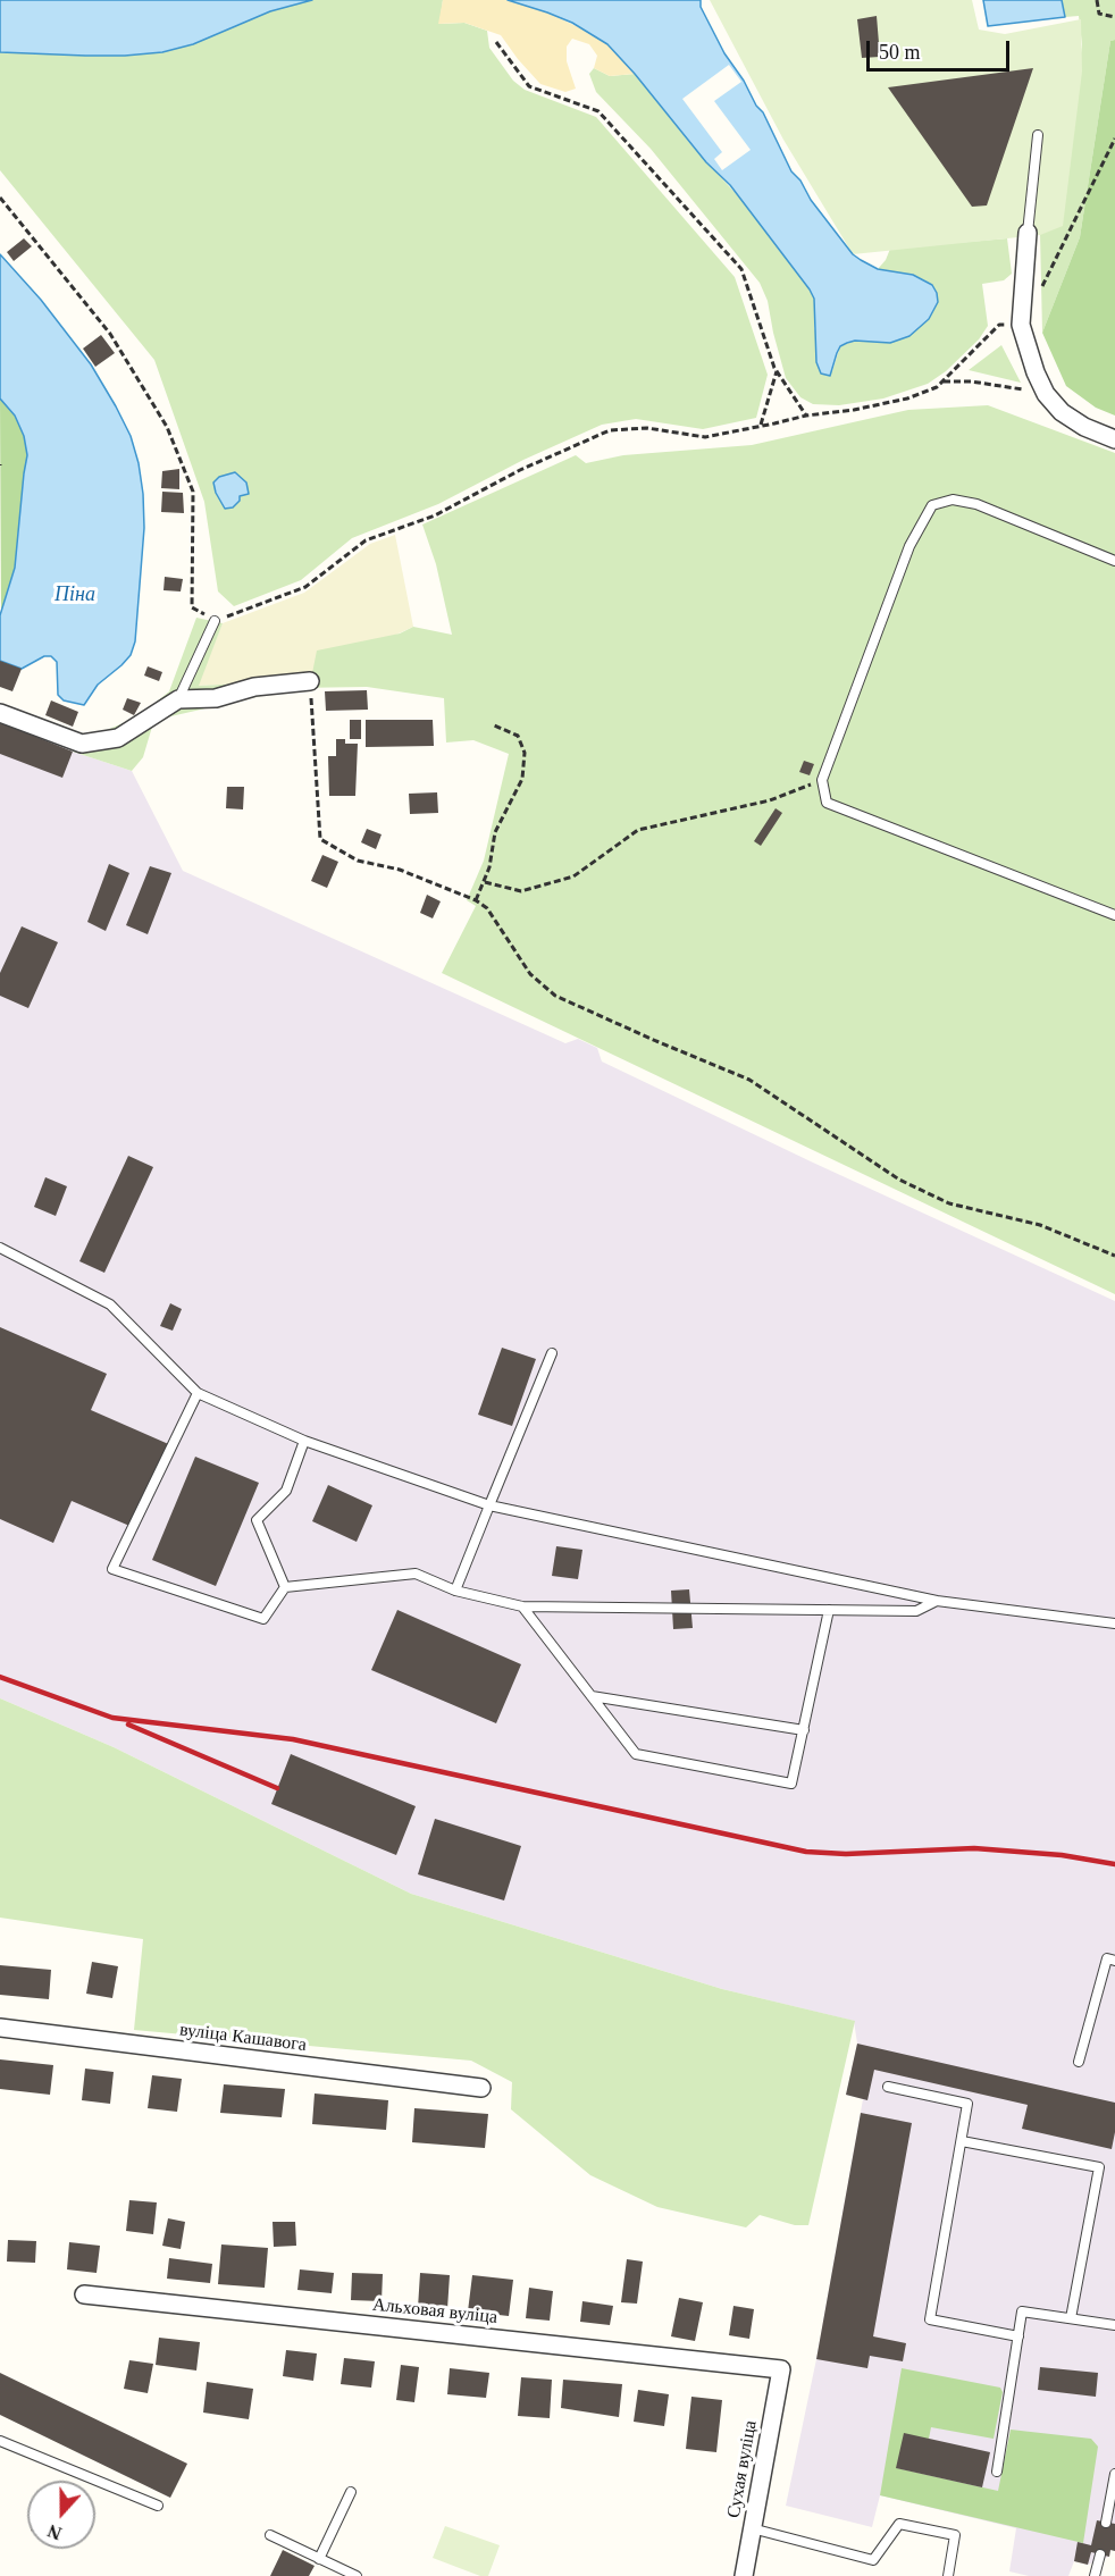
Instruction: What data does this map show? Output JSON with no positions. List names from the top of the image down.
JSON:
{
  "streets": {
    "street": ["вуліца Кашавога", "Альховая вуліца", "Сухая вуліца"]
  },
  "crossings": [
    ["Альховая вуліца", "Сухая вуліца"]
  ],
  "water": ["Піна"],
  "scale_bar": "50 m",
  "north": "bottom"
}
